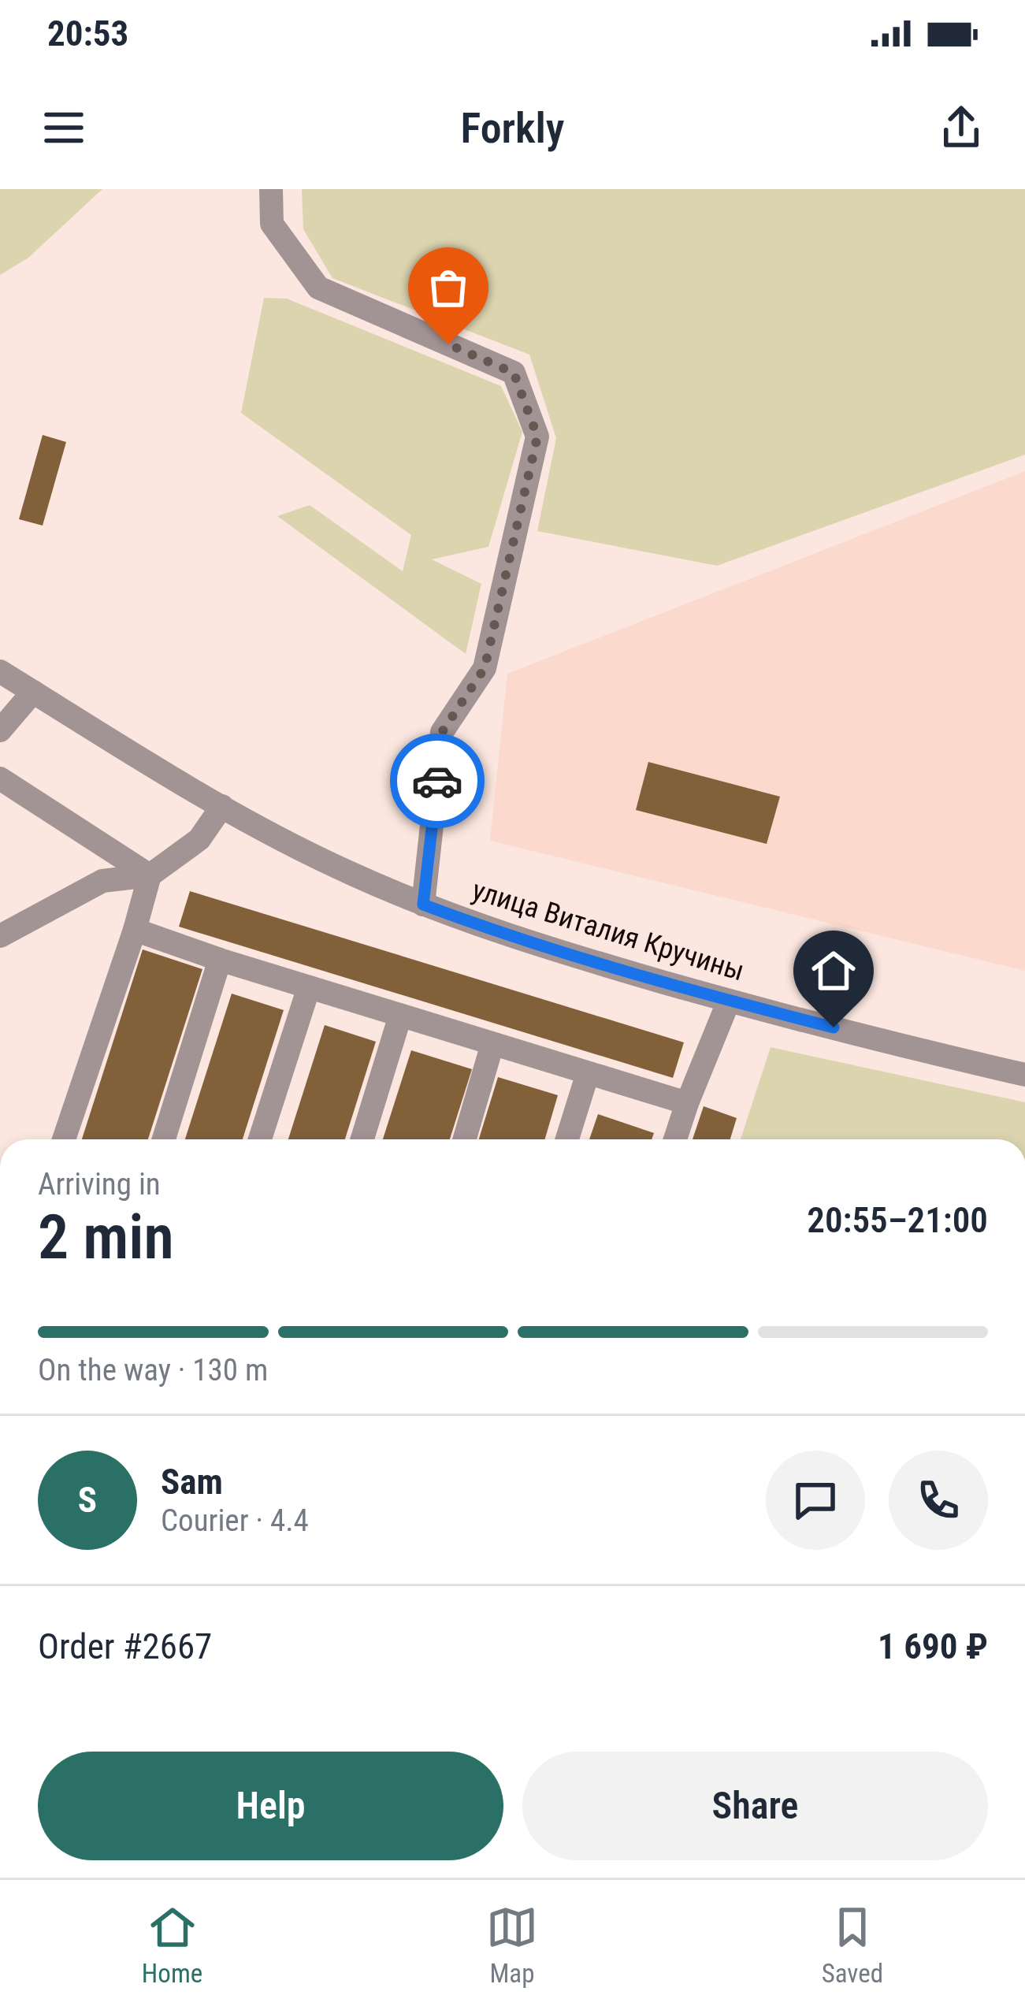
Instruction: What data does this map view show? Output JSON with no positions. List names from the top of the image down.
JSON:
{
  "streets": {
    "street": ["улица Виталия Кручины"]
  },
  "page": {
    "status": "20:53",
    "header": "Forkly",
    "heading": ["2 min", "Arriving in", "20:55–21:00"],
    "panel": [
      "Sam",
      "Courier · 4.4",
      "Order #2667",
      "1 690 ₽"
    ],
    "bar": "On the way · 130 m",
    "round": "S",
    "buttons": ["Help", "Share"],
    "tabs": ["Home", "Map", "Saved"]
  }
}
